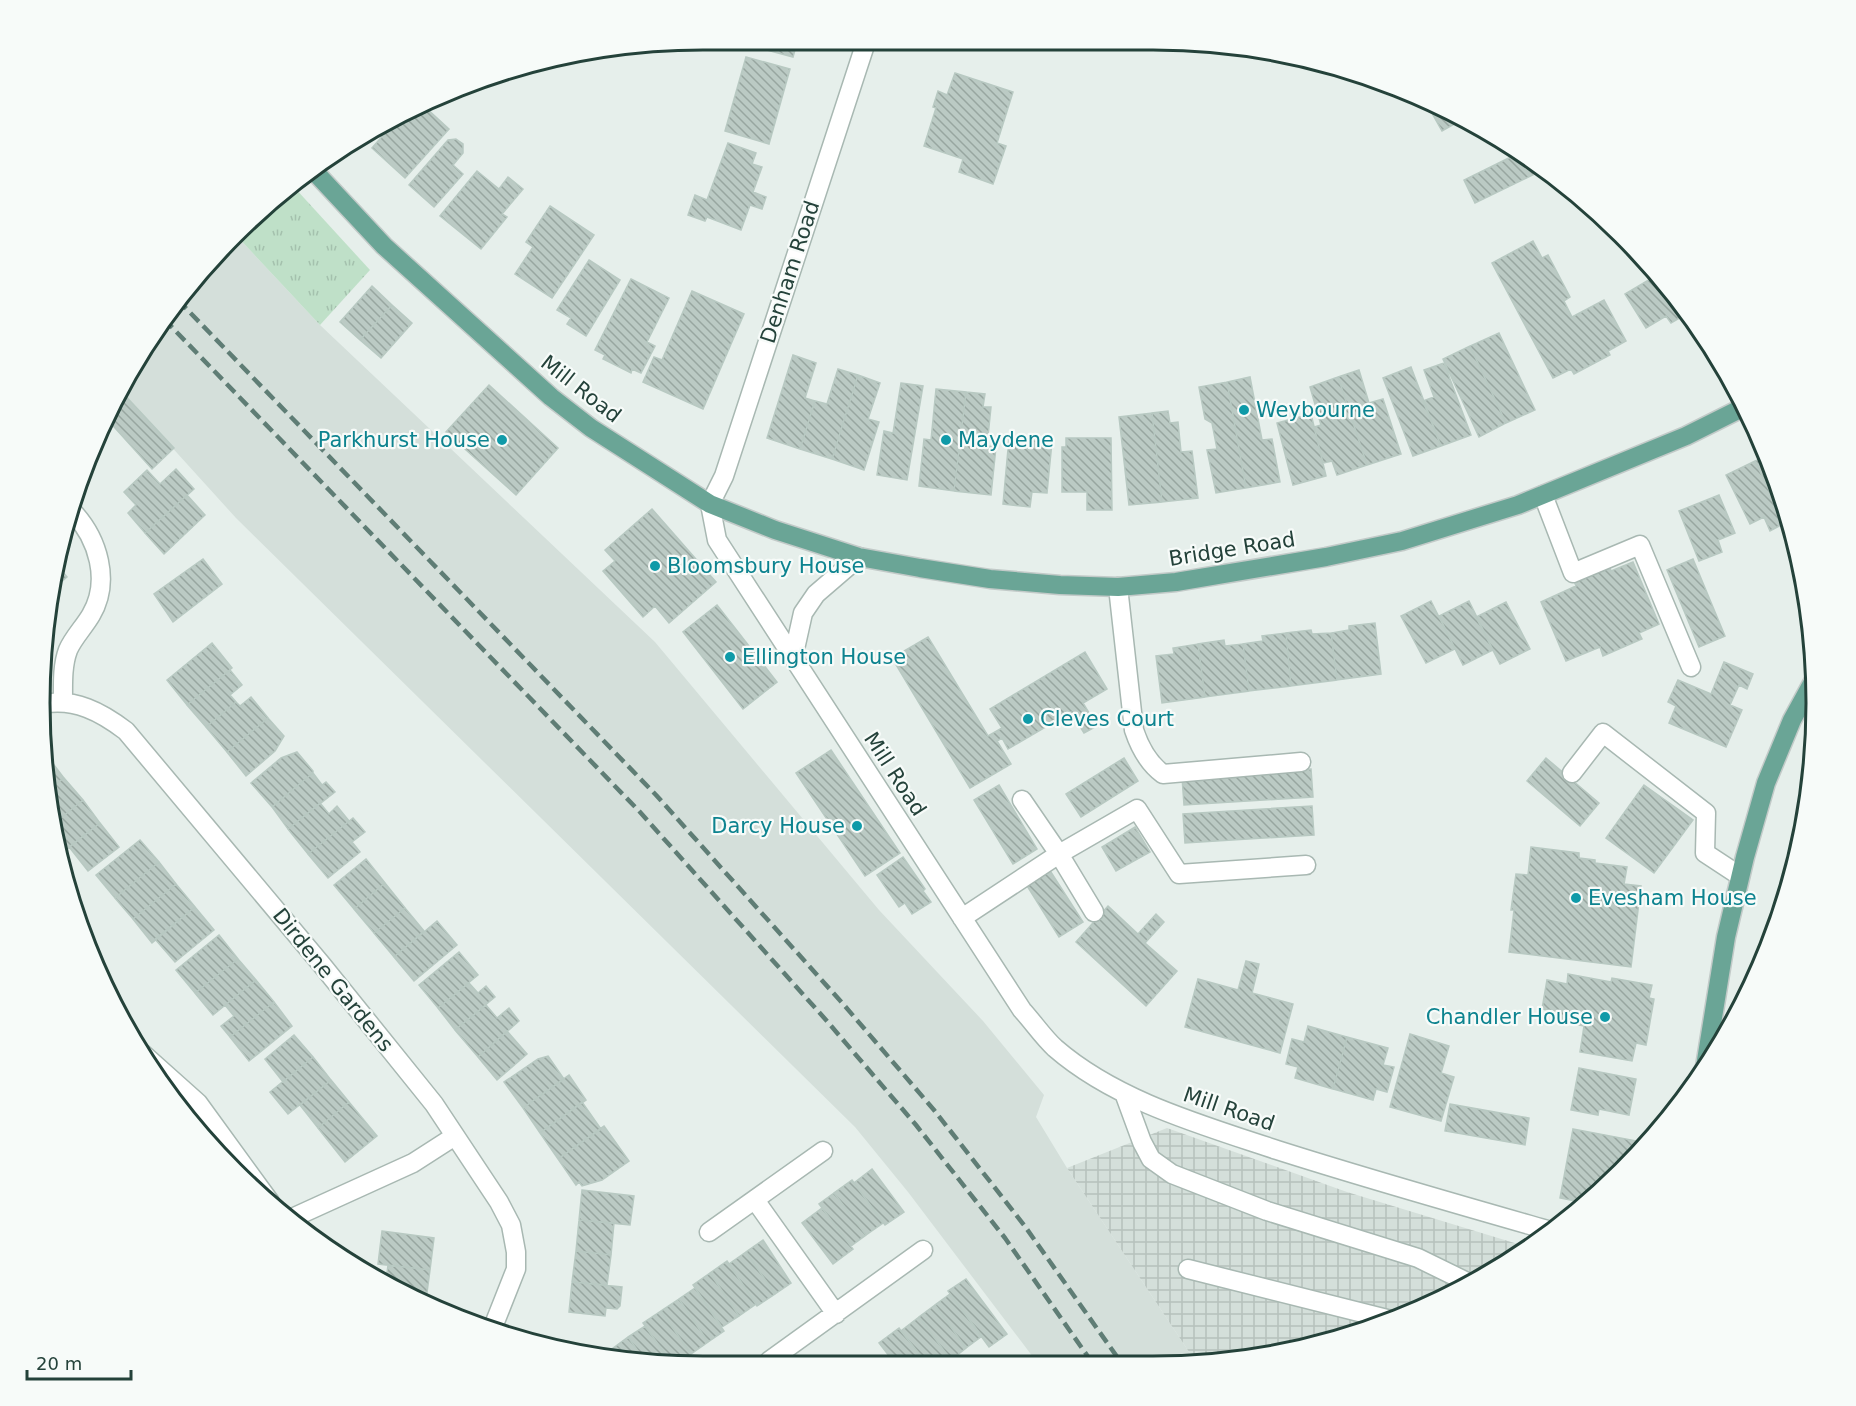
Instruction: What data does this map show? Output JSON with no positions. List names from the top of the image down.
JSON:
{
  "streets": {
    "main road": ["Mill Road", "Bridge Road"],
    "street": ["Denham Road", "Dirdene Gardens"]
  },
  "crossings": [
    ["Denham Road", "Mill Road"],
    ["Denham Road", "Bridge Road"],
    ["Mill Road", "Bridge Road"]
  ],
  "places": [
    "Weybourne",
    "Parkhurst House",
    "Maydene",
    "Bloomsbury House",
    "Ellington House",
    "Cleves Court",
    "Darcy House",
    "Evesham House",
    "Chandler House"
  ],
  "scale_bar": "20 m"
}
